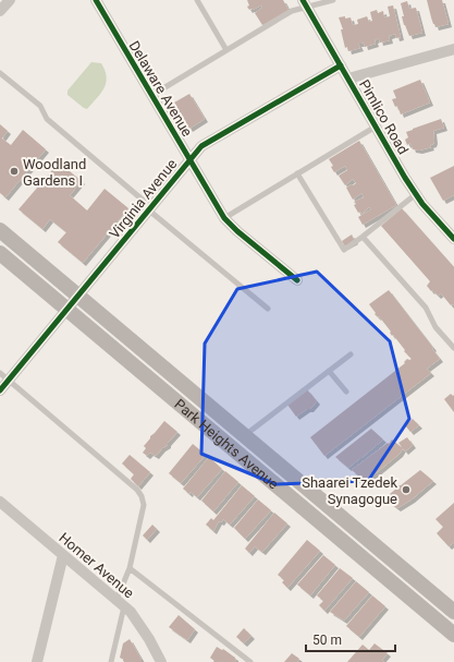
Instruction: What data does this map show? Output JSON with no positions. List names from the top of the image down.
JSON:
{
  "streets": {
    "main road": ["Park Heights Avenue"],
    "street": [
      "Delaware Avenue",
      "Pimlico Road",
      "Virginia Avenue",
      "Homer Avenue"
    ]
  },
  "crossings": [
    ["Delaware Avenue", "Virginia Avenue"],
    ["Pimlico Road", "Virginia Avenue"],
    ["Virginia Avenue", "Park Heights Avenue"]
  ],
  "places": ["Woodland Gardens I", "Shaarei Tzedek Synagogue"],
  "scale_bar": "50 m"
}
